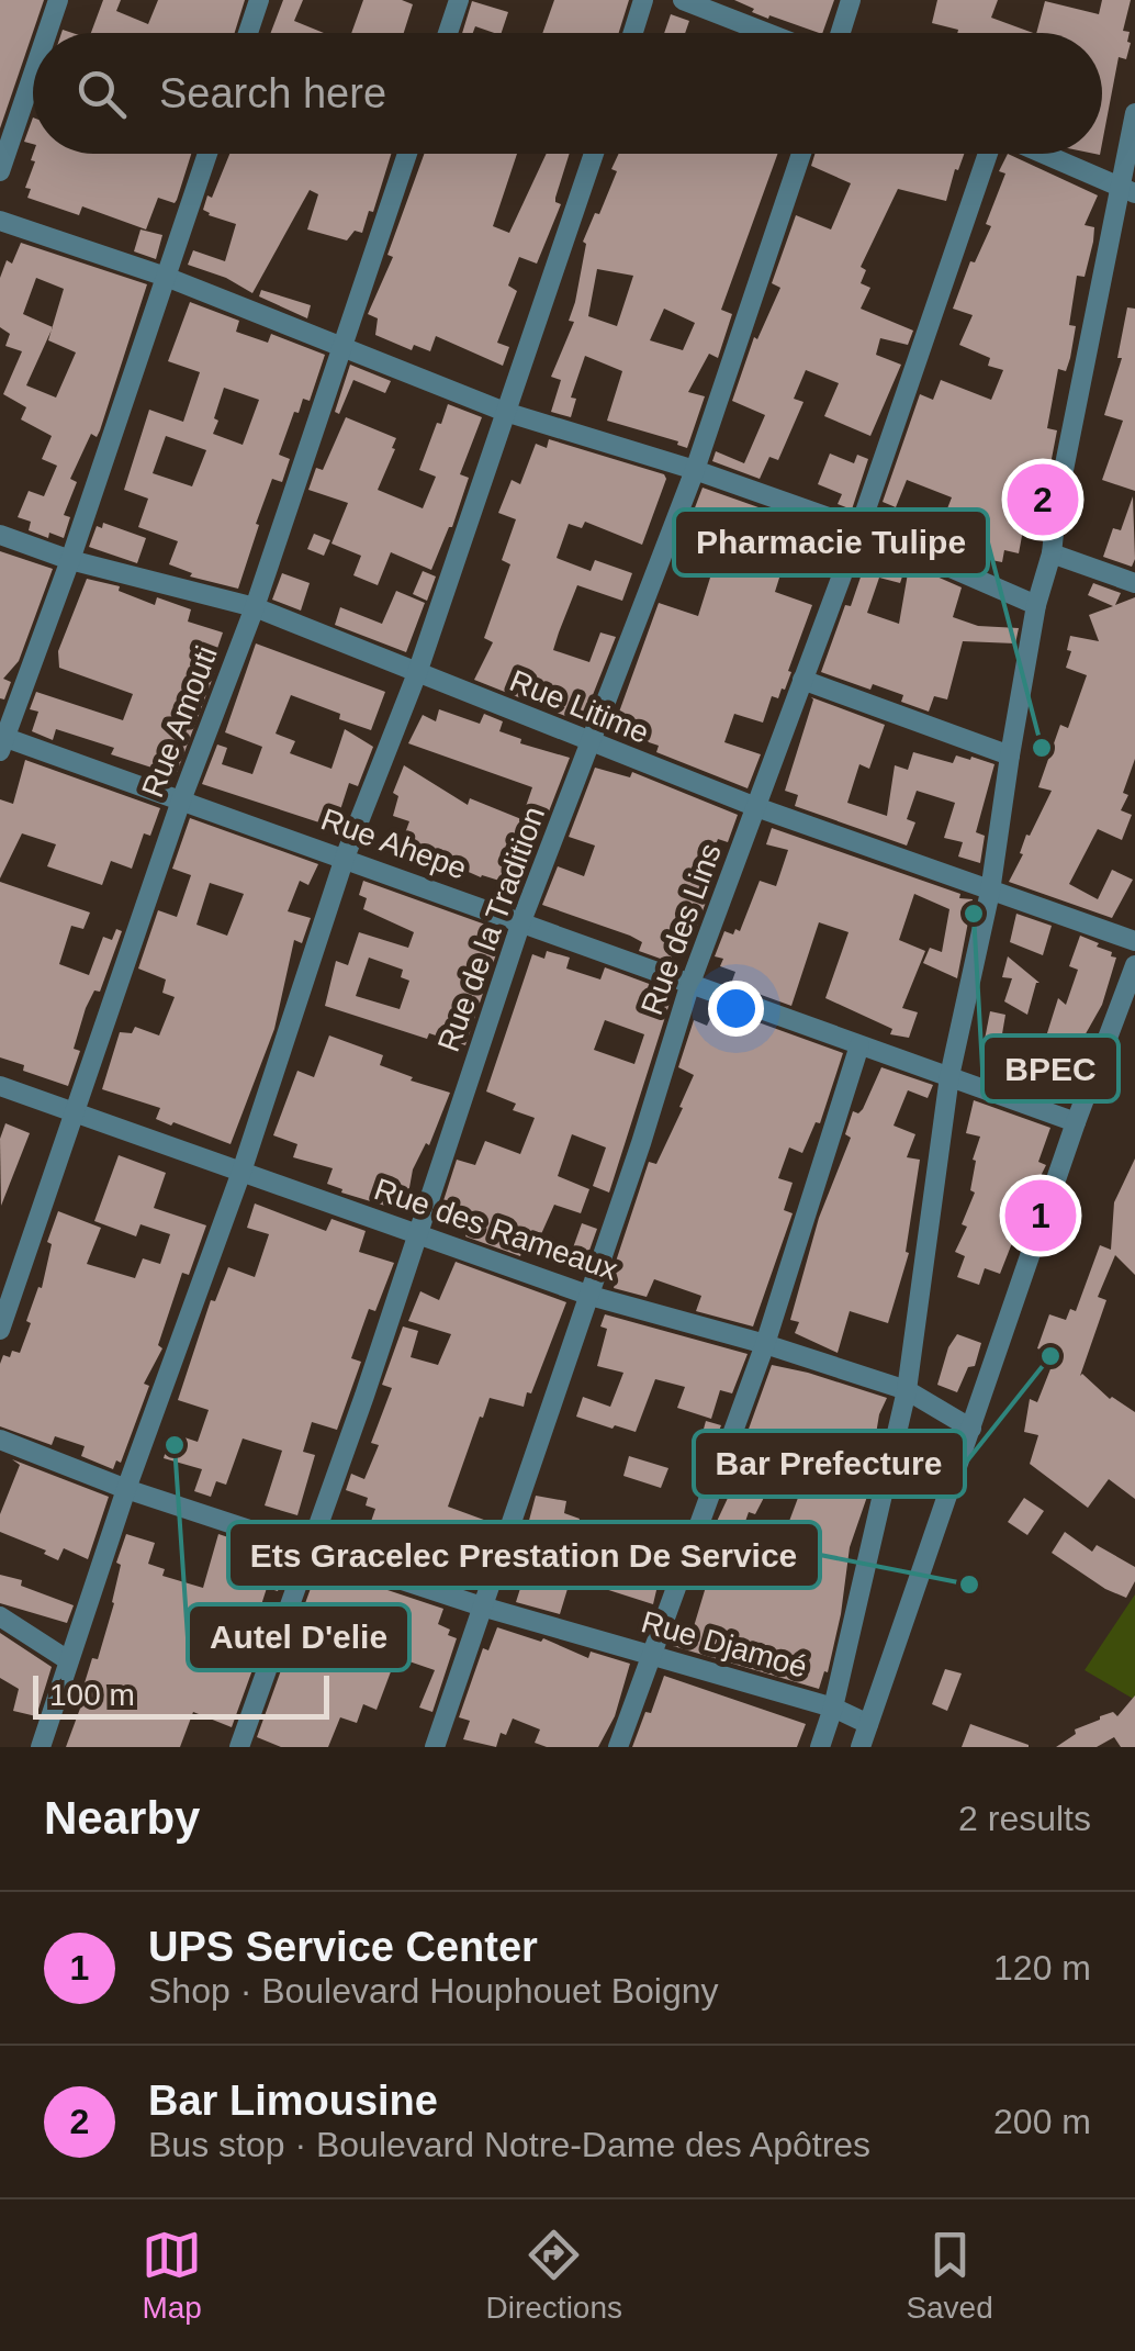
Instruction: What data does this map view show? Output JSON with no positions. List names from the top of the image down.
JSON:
{
  "streets": {
    "street": [
      "Rue Litime",
      "Rue Amouti",
      "Rue Ahepe",
      "Rue de la Tradition",
      "Rue des Lins",
      "Rue des Rameaux",
      "Rue Djamoé"
    ]
  },
  "crossings": [
    ["Rue Litime", "Rue Amouti"],
    ["Rue Litime", "Rue de la Tradition"],
    ["Rue Litime", "Rue des Lins"],
    ["Rue Amouti", "Rue Ahepe"],
    ["Rue Amouti", "Rue des Rameaux"],
    ["Rue Ahepe", "Rue de la Tradition"],
    ["Rue Ahepe", "Rue des Lins"],
    ["Rue de la Tradition", "Rue des Rameaux"],
    ["Rue de la Tradition", "Rue Djamoé"],
    ["Rue des Lins", "Rue des Rameaux"],
    ["Rue des Lins", "Rue Djamoé"]
  ],
  "places": [
    "Pharmacie Tulipe",
    "BPEC",
    "Bar Prefecture",
    "Autel D'elie",
    "Ets Gracelec Prestation De Service"
  ],
  "scale_bar": "100 m",
  "page": {
    "search": "Search here",
    "pins": ["2", "1"],
    "scale": "100 m",
    "heading": ["Nearby", "2 results"],
    "list": [
      {
        "mark": "1",
        "name": "UPS Service Center",
        "note": "Shop · Boulevard Houphouet Boigny",
        "value": "120 m"
      },
      {
        "mark": "2",
        "name": "Bar Limousine",
        "note": "Bus stop · Boulevard Notre-Dame des Apôtres",
        "value": "200 m"
      }
    ],
    "nav": ["Map", "Directions", "Saved"]
  }
}
